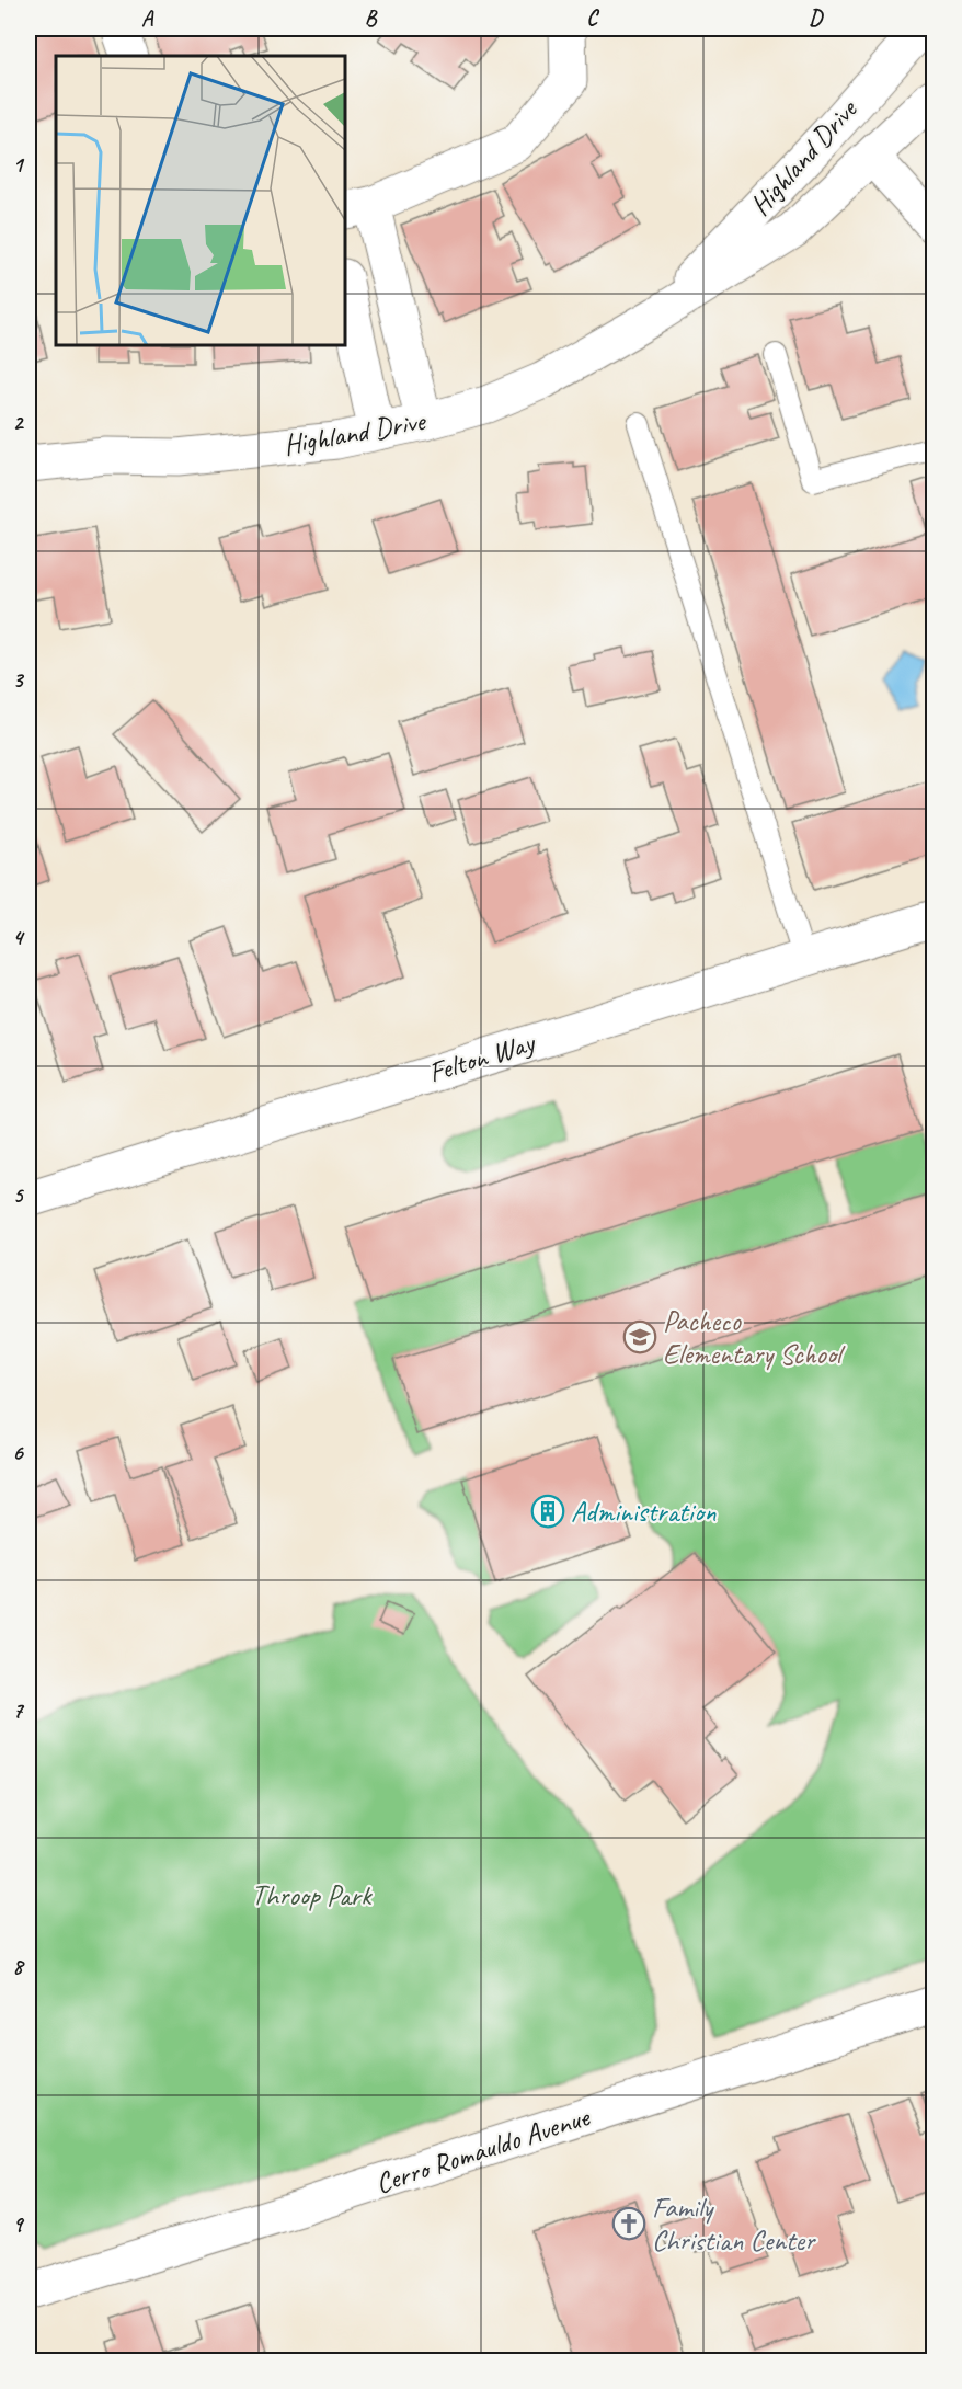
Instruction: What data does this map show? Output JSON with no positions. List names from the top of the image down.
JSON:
{
  "streets": {
    "street": ["Highland Drive", "Felton Way", "Cerro Romauldo Avenue"]
  },
  "parks": ["Throop Park"],
  "places": {
    "school or university": ["Pacheco Elementary School"],
    "building": ["Administration"],
    "church": ["Family Christian Center"]
  },
  "grid": {
    "columns": [
      "A",
      "B",
      "C",
      "D"
    ],
    "rows": [
      "1",
      "2",
      "3",
      "4",
      "5",
      "6",
      "7",
      "8",
      "9"
    ]
  }
}
